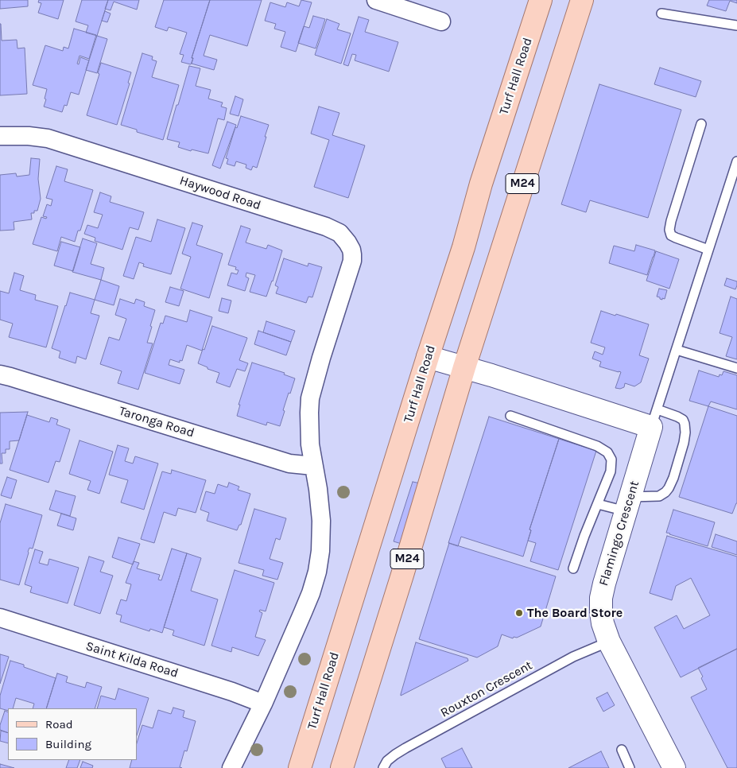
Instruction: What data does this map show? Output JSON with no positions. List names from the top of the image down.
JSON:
{
  "streets": {
    "main road": ["Turf Hall Road", "M24"],
    "street": [
      "Haywood Road",
      "Taronga Road",
      "Flamingo Crescent",
      "Saint Kilda Road"
    ],
    "lane": ["Rouxton Crescent"]
  },
  "crossings": [
    ["Haywood Road", "Taronga Road"],
    ["Flamingo Crescent", "Rouxton Crescent"]
  ],
  "places": ["The Board Store"],
  "legend": ["Road", "Building"]
}
